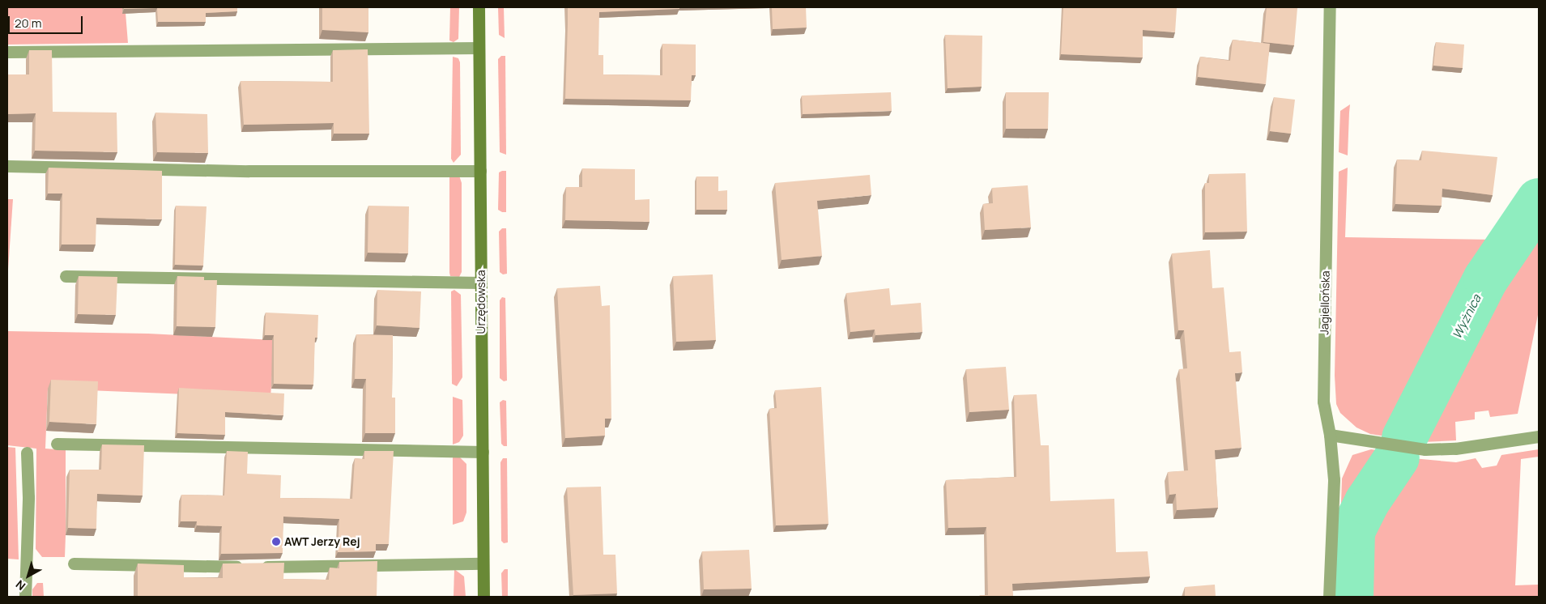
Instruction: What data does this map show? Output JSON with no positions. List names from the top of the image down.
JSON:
{
  "streets": {
    "street": ["Urzędowska", "Jagiellońska"]
  },
  "water": ["Wyżnica"],
  "places": ["AWT Jerzy Rej"],
  "scale_bar": "20 m",
  "north": "bottom left"
}
